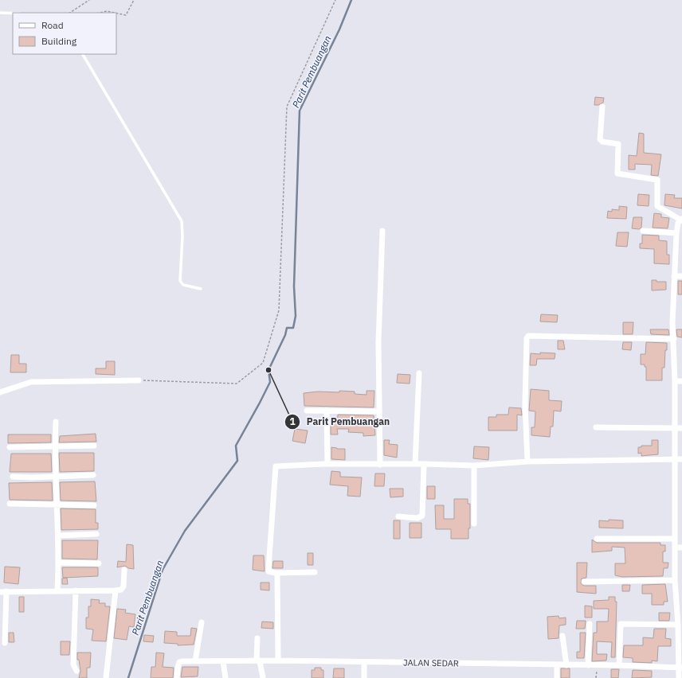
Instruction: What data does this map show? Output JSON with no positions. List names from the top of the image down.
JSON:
{
  "streets": {
    "street": ["JALAN SEDAR"]
  },
  "water": ["Parit Pembuangan"],
  "places": ["Parit Pembuangan"],
  "legend": ["Road", "Building"]
}
